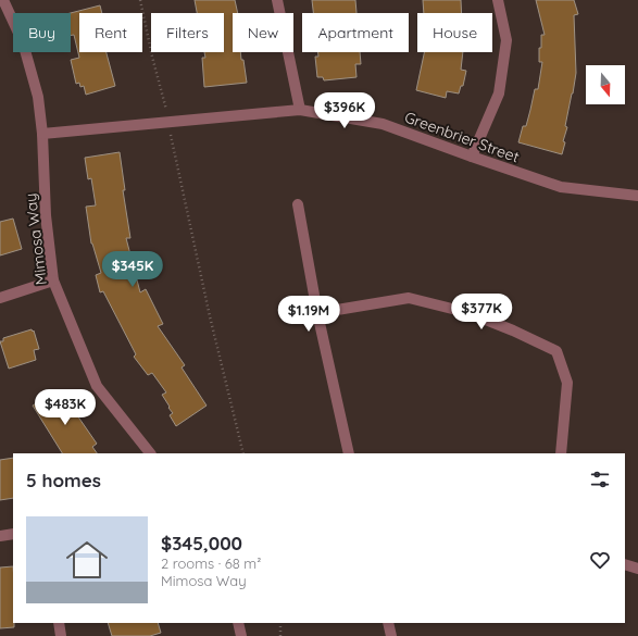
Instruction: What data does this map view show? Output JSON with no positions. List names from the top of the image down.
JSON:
{
  "streets": {
    "street": ["Greenbrier Street", "Mimosa Way"]
  },
  "crossings": [
    ["Greenbrier Street", "Mimosa Way"]
  ],
  "north": "bottom",
  "page": {
    "chip": [
      "Buy",
      "Rent",
      "Filters",
      "New",
      "Apartment",
      "House"
    ],
    "price": [
      "$396K",
      "$345K",
      "$377K",
      "$1.19M",
      "$483K"
    ],
    "heading": "5 homes",
    "list": [
      {
        "name": "$345,000",
        "note": "2 rooms · 68 m² · Mimosa Way"
      }
    ]
  }
}
